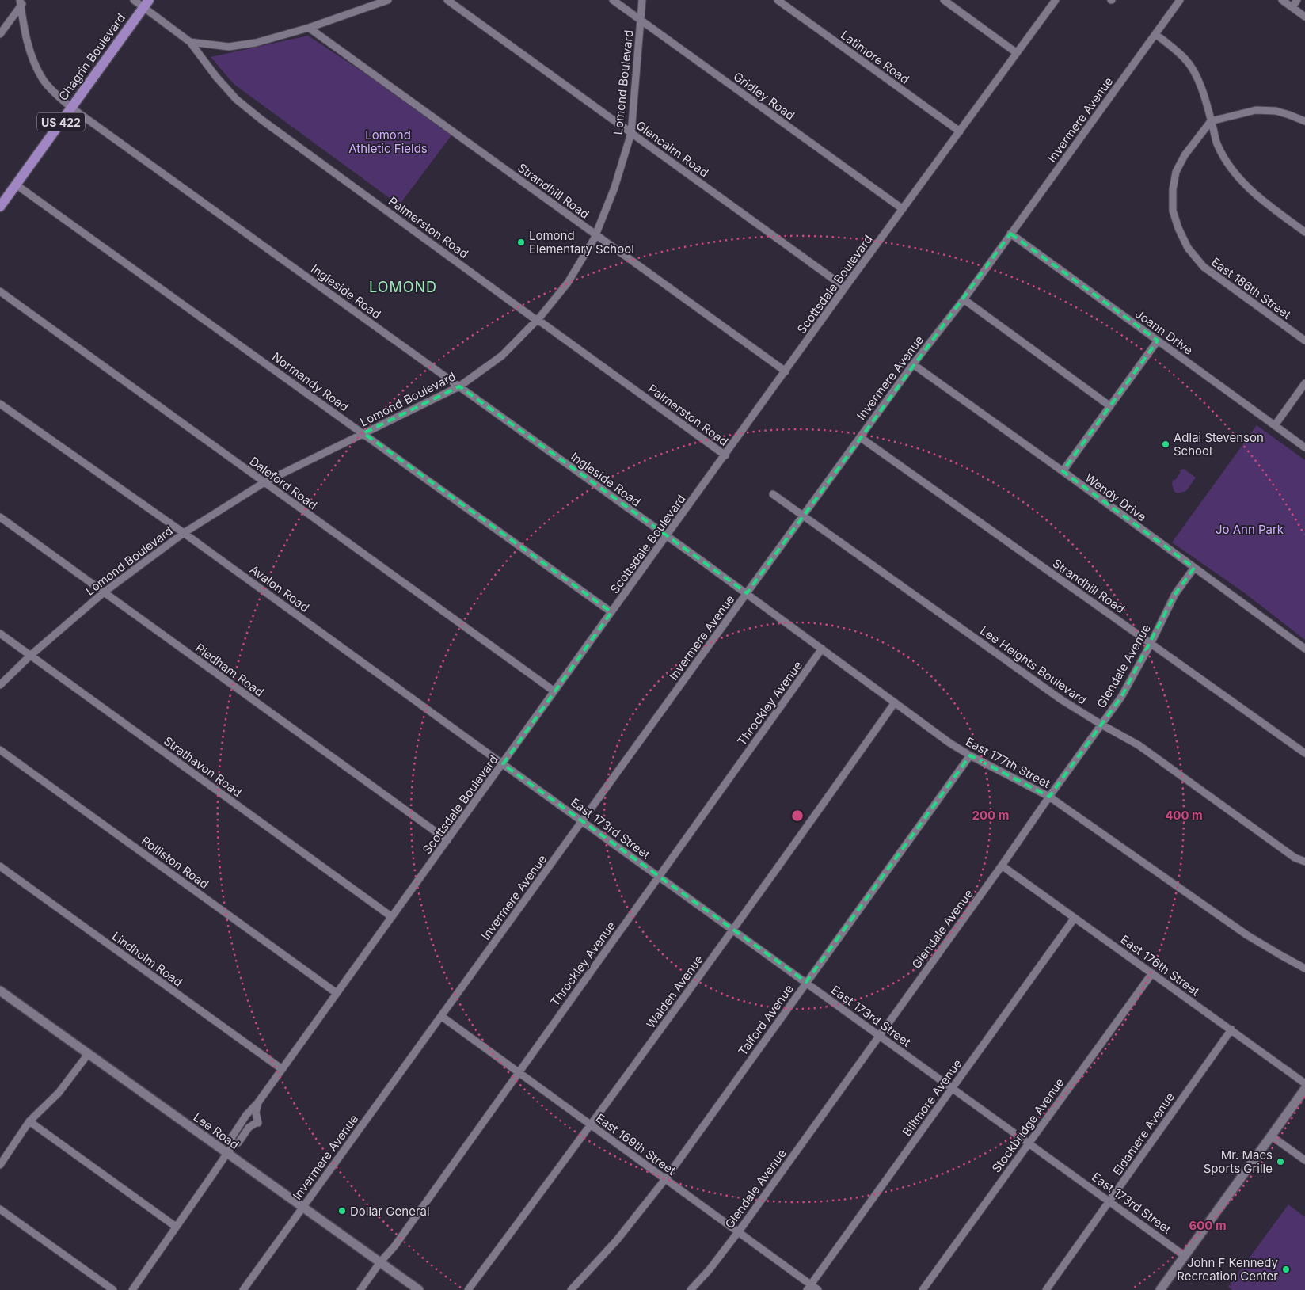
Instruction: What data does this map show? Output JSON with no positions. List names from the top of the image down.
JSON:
{
  "streets": {
    "main road": ["Chagrin Boulevard", "US 422", "Lee Road"],
    "street": [
      "Latimore Road",
      "Lomond Boulevard",
      "Gridley Road",
      "Invermere Avenue",
      "Glencairn Road",
      "Strandhill Road",
      "Palmerston Road",
      "Scottsdale Boulevard",
      "East 186th Street",
      "Ingleside Road",
      "Joann Drive",
      "Normandy Road",
      "Daleford Road",
      "Wendy Drive",
      "Avalon Road",
      "Lee Heights Boulevard",
      "Glendale Avenue",
      "Riedham Road",
      "Throckley Avenue",
      "East 177th Street",
      "Strathavon Road",
      "East 173rd Street",
      "Rolliston Road",
      "Lindholm Road",
      "East 176th Street",
      "Walden Avenue",
      "Talford Avenue",
      "Biltmore Avenue",
      "Stockbridge Avenue",
      "Eldamere Avenue",
      "East 169th Street"
    ]
  },
  "crossings": [
    ["Chagrin Boulevard", "Palmerston Road"],
    ["Chagrin Boulevard", "Ingleside Road"],
    ["Chagrin Boulevard", "Normandy Road"],
    ["Latimore Road", "Scottsdale Boulevard"],
    ["Lomond Boulevard", "Gridley Road"],
    ["Lomond Boulevard", "Glencairn Road"],
    ["Lomond Boulevard", "Strandhill Road"],
    ["Lomond Boulevard", "Palmerston Road"],
    ["Lomond Boulevard", "Ingleside Road"],
    ["Lomond Boulevard", "Normandy Road"],
    ["Lomond Boulevard", "Daleford Road"],
    ["Lomond Boulevard", "Avalon Road"],
    ["Lomond Boulevard", "Riedham Road"],
    ["Lomond Boulevard", "Strathavon Road"],
    ["Gridley Road", "Scottsdale Boulevard"],
    ["Invermere Avenue", "Strandhill Road"],
    ["Invermere Avenue", "Joann Drive"],
    ["Invermere Avenue", "Wendy Drive"],
    ["Invermere Avenue", "Lee Heights Boulevard"],
    ["Invermere Avenue", "East 177th Street"],
    ["Invermere Avenue", "East 173rd Street"],
    ["Invermere Avenue", "Lee Road"],
    ["Invermere Avenue", "East 169th Street"],
    ["Glencairn Road", "Scottsdale Boulevard"],
    ["Strandhill Road", "Scottsdale Boulevard"],
    ["Strandhill Road", "Glendale Avenue"],
    ["Palmerston Road", "Scottsdale Boulevard"],
    ["Scottsdale Boulevard", "Ingleside Road"],
    ["Scottsdale Boulevard", "Normandy Road"],
    ["Scottsdale Boulevard", "Daleford Road"],
    ["Scottsdale Boulevard", "Avalon Road"],
    ["Scottsdale Boulevard", "Riedham Road"],
    ["Scottsdale Boulevard", "Strathavon Road"],
    ["Scottsdale Boulevard", "Rolliston Road"],
    ["Scottsdale Boulevard", "Lindholm Road"],
    ["Scottsdale Boulevard", "Lee Road"],
    ["Ingleside Road", "East 177th Street"],
    ["Wendy Drive", "Glendale Avenue"],
    ["Avalon Road", "East 173rd Street"],
    ["Lee Heights Boulevard", "Glendale Avenue"],
    ["Glendale Avenue", "East 177th Street"],
    ["Glendale Avenue", "East 173rd Street"],
    ["Glendale Avenue", "East 176th Street"],
    ["Glendale Avenue", "East 169th Street"],
    ["Throckley Avenue", "East 177th Street"],
    ["Throckley Avenue", "East 173rd Street"],
    ["Throckley Avenue", "Lee Road"],
    ["Throckley Avenue", "East 169th Street"],
    ["East 177th Street", "Walden Avenue"],
    ["East 177th Street", "Talford Avenue"],
    ["East 173rd Street", "Walden Avenue"],
    ["East 173rd Street", "Talford Avenue"],
    ["East 173rd Street", "Biltmore Avenue"],
    ["East 173rd Street", "Stockbridge Avenue"],
    ["East 173rd Street", "Eldamere Avenue"],
    ["East 176th Street", "Biltmore Avenue"],
    ["East 176th Street", "Stockbridge Avenue"],
    ["East 176th Street", "Eldamere Avenue"],
    ["Walden Avenue", "East 169th Street"],
    ["Talford Avenue", "East 169th Street"],
    ["Biltmore Avenue", "East 169th Street"]
  ],
  "districts": ["LOMOND"],
  "parks": ["Lomond Athletic Fields", "Jo Ann Park"],
  "places": [
    "Lomond Elementary School",
    "Adlai Stevenson School",
    "Mr. Macs Sports Grille",
    "Dollar General",
    "John F Kennedy Recreation Center"
  ],
  "rings": ["200 m", "400 m", "600 m"]
}
